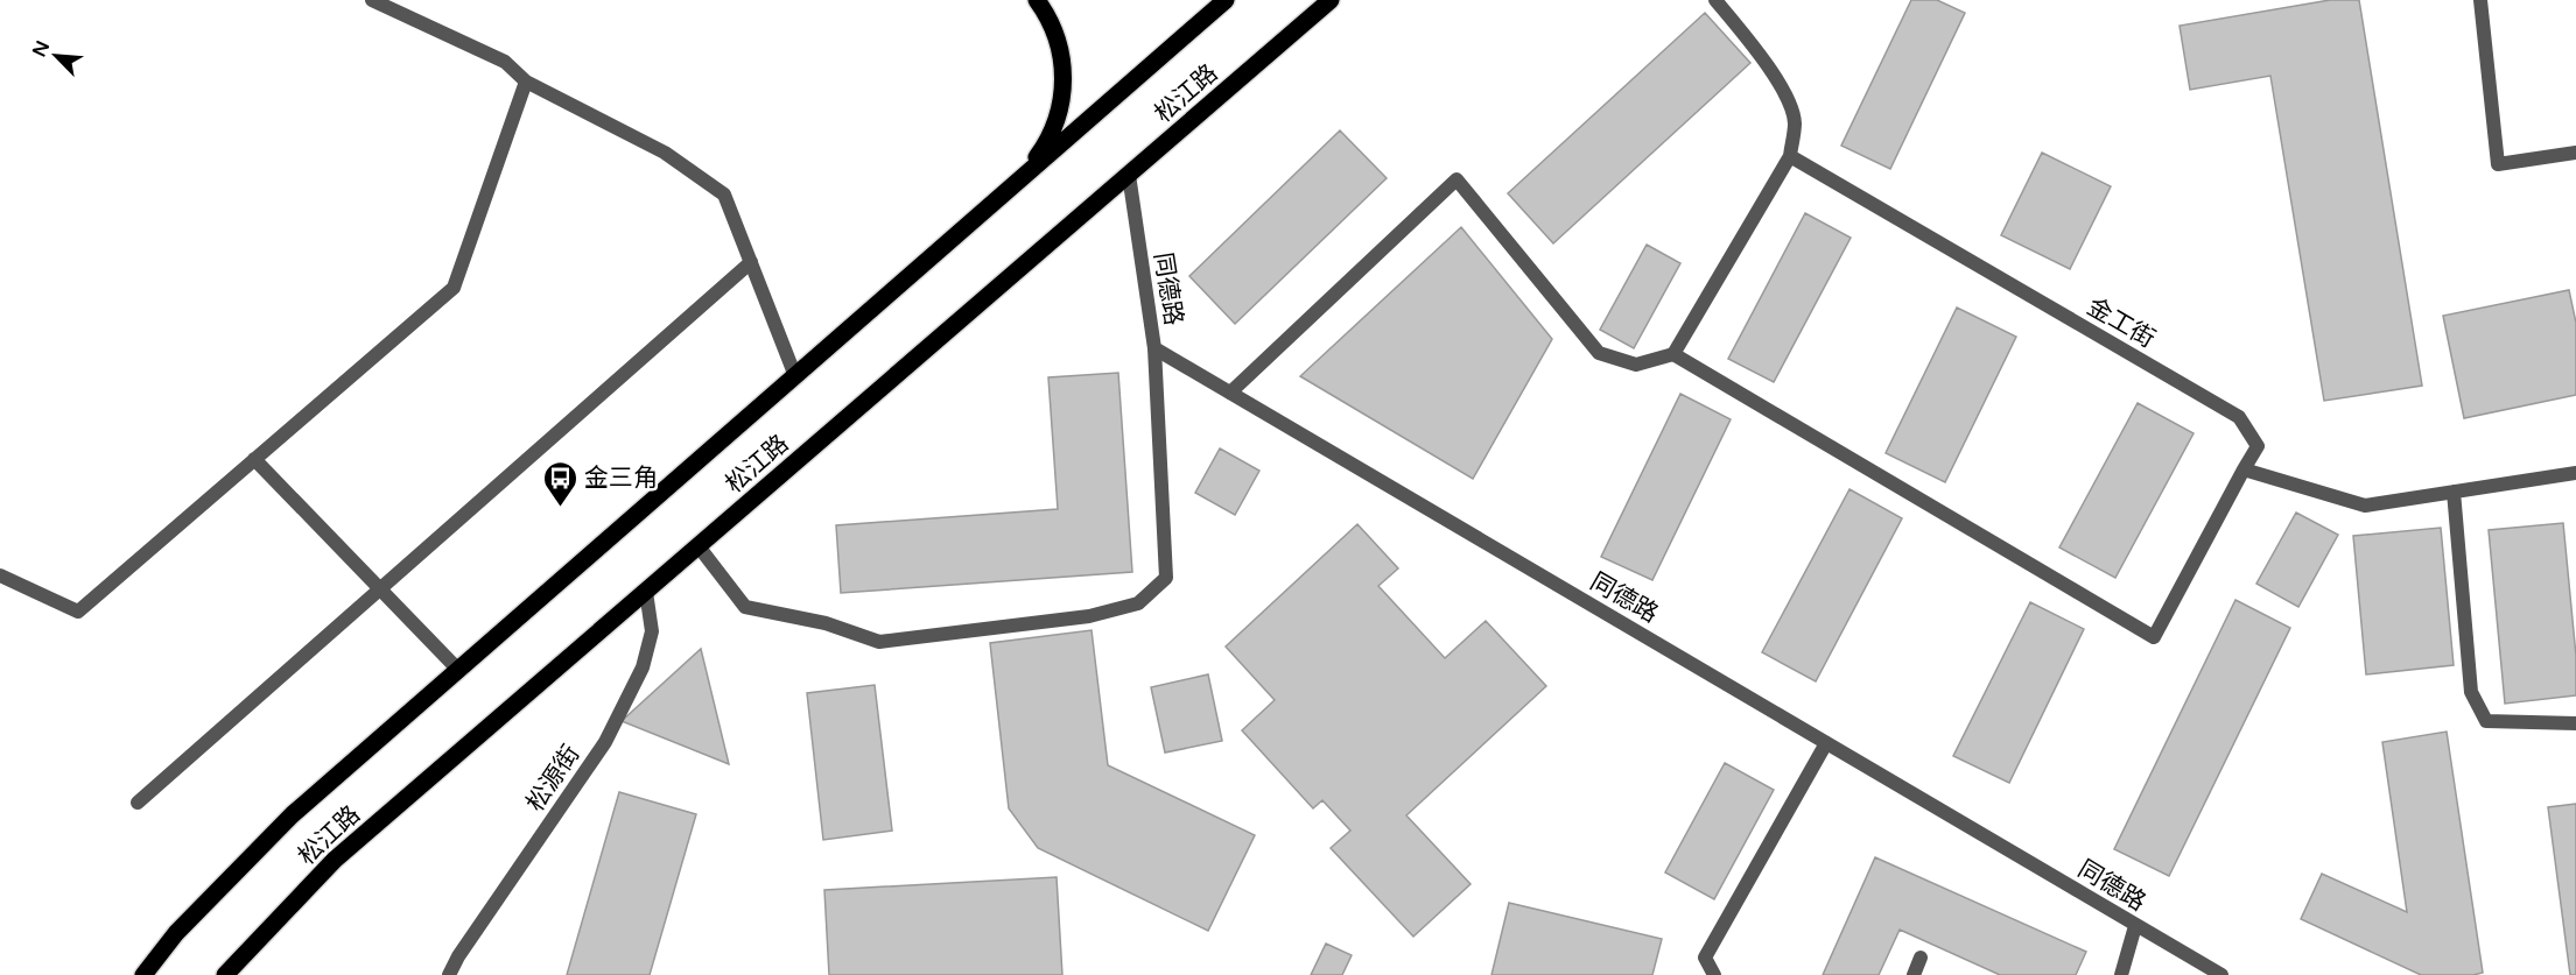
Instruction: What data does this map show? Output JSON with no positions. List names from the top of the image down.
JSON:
{
  "streets": {
    "main road": ["松江路"],
    "street": ["同德路", "金工街", "松源街"]
  },
  "crossings": [
    ["松江路", "同德路"],
    ["松江路", "松源街"]
  ],
  "places": {
    "bus stop": ["金三角"]
  },
  "north": "top left"
}
